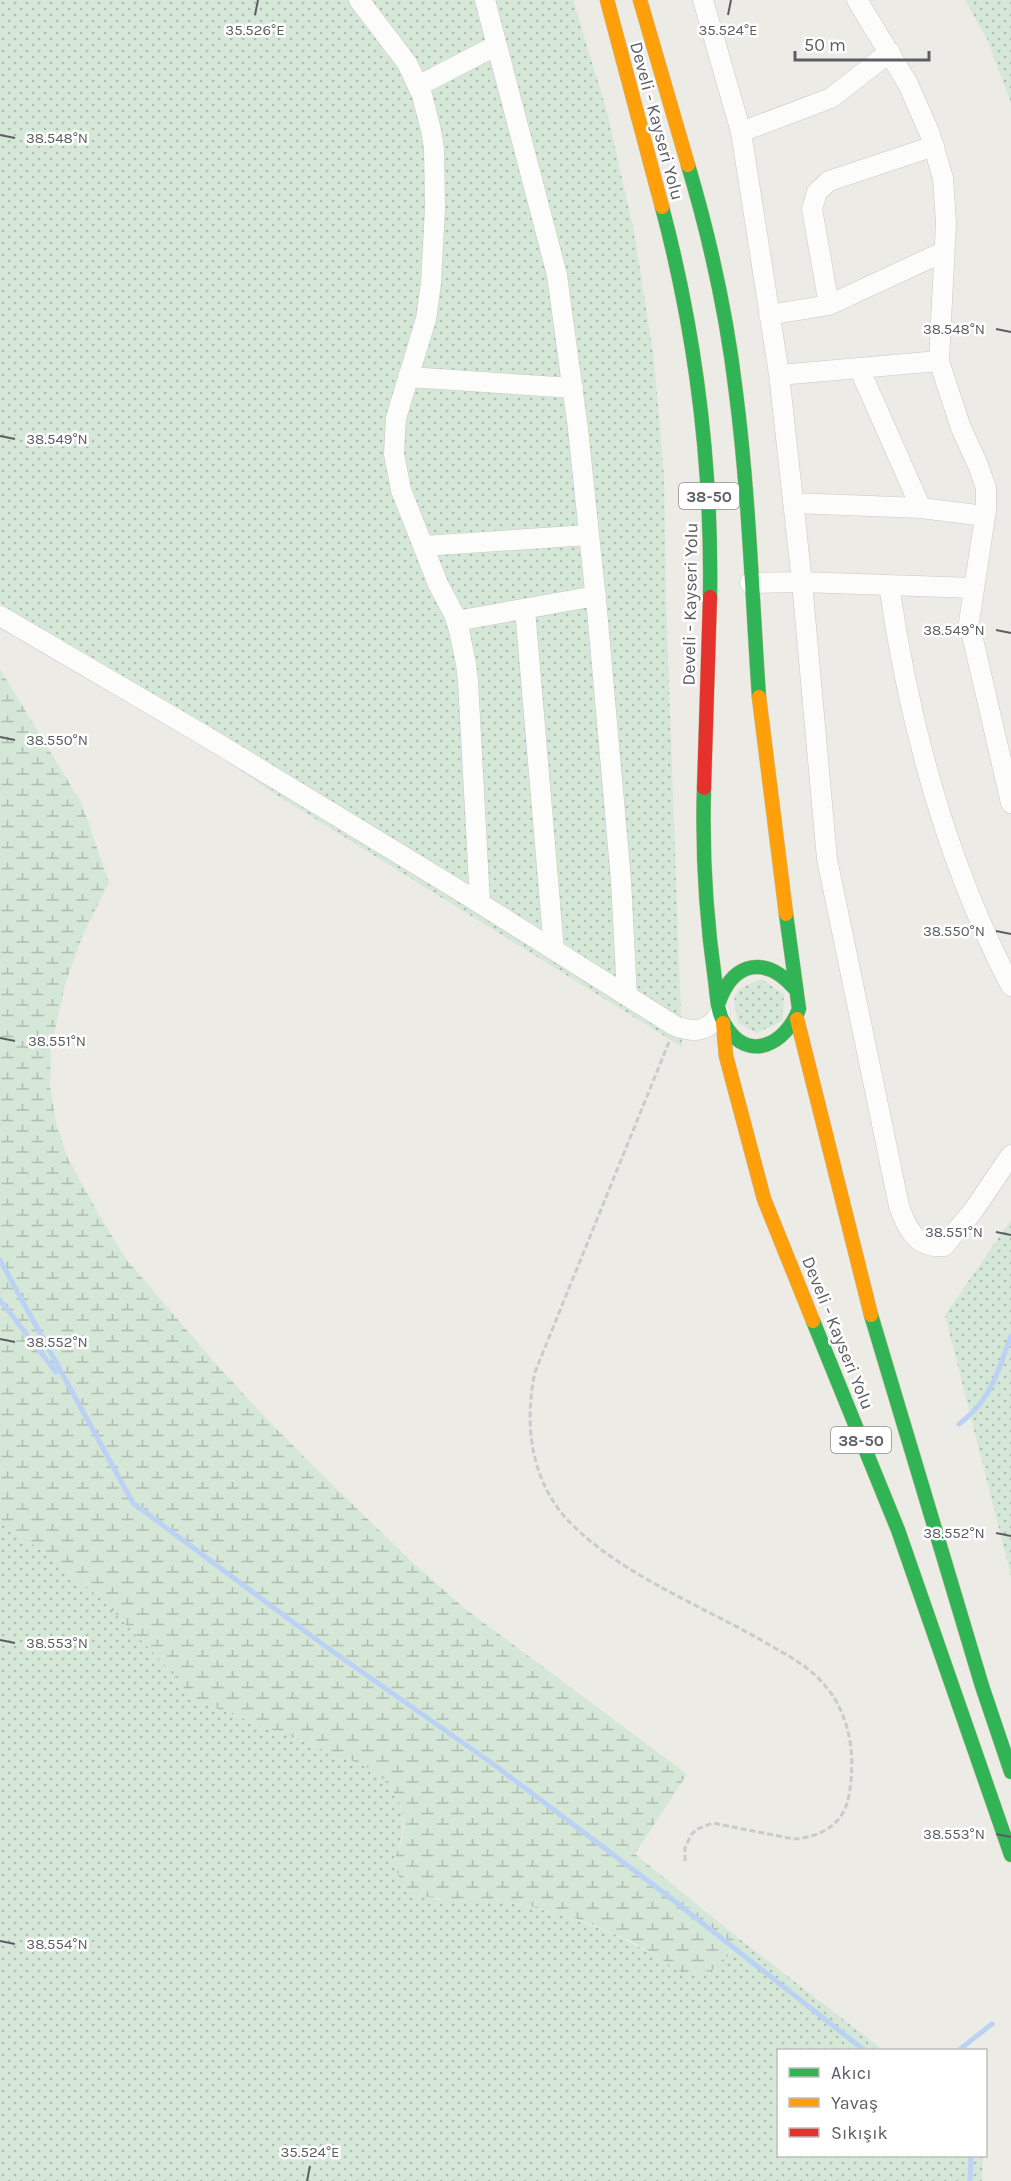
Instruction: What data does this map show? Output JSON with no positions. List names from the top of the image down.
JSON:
{
  "streets": {
    "highway": ["Develi - Kayseri Yolu", "38-50"]
  },
  "legend": ["Akıcı", "Yavaş", "Sıkışık"],
  "scale_bar": "50 m",
  "coordinates": [
    "35.526°E",
    "35.524°E",
    "38.548°N",
    "38.549°N",
    "38.550°N",
    "38.551°N",
    "38.552°N",
    "38.553°N",
    "38.554°N"
  ]
}
